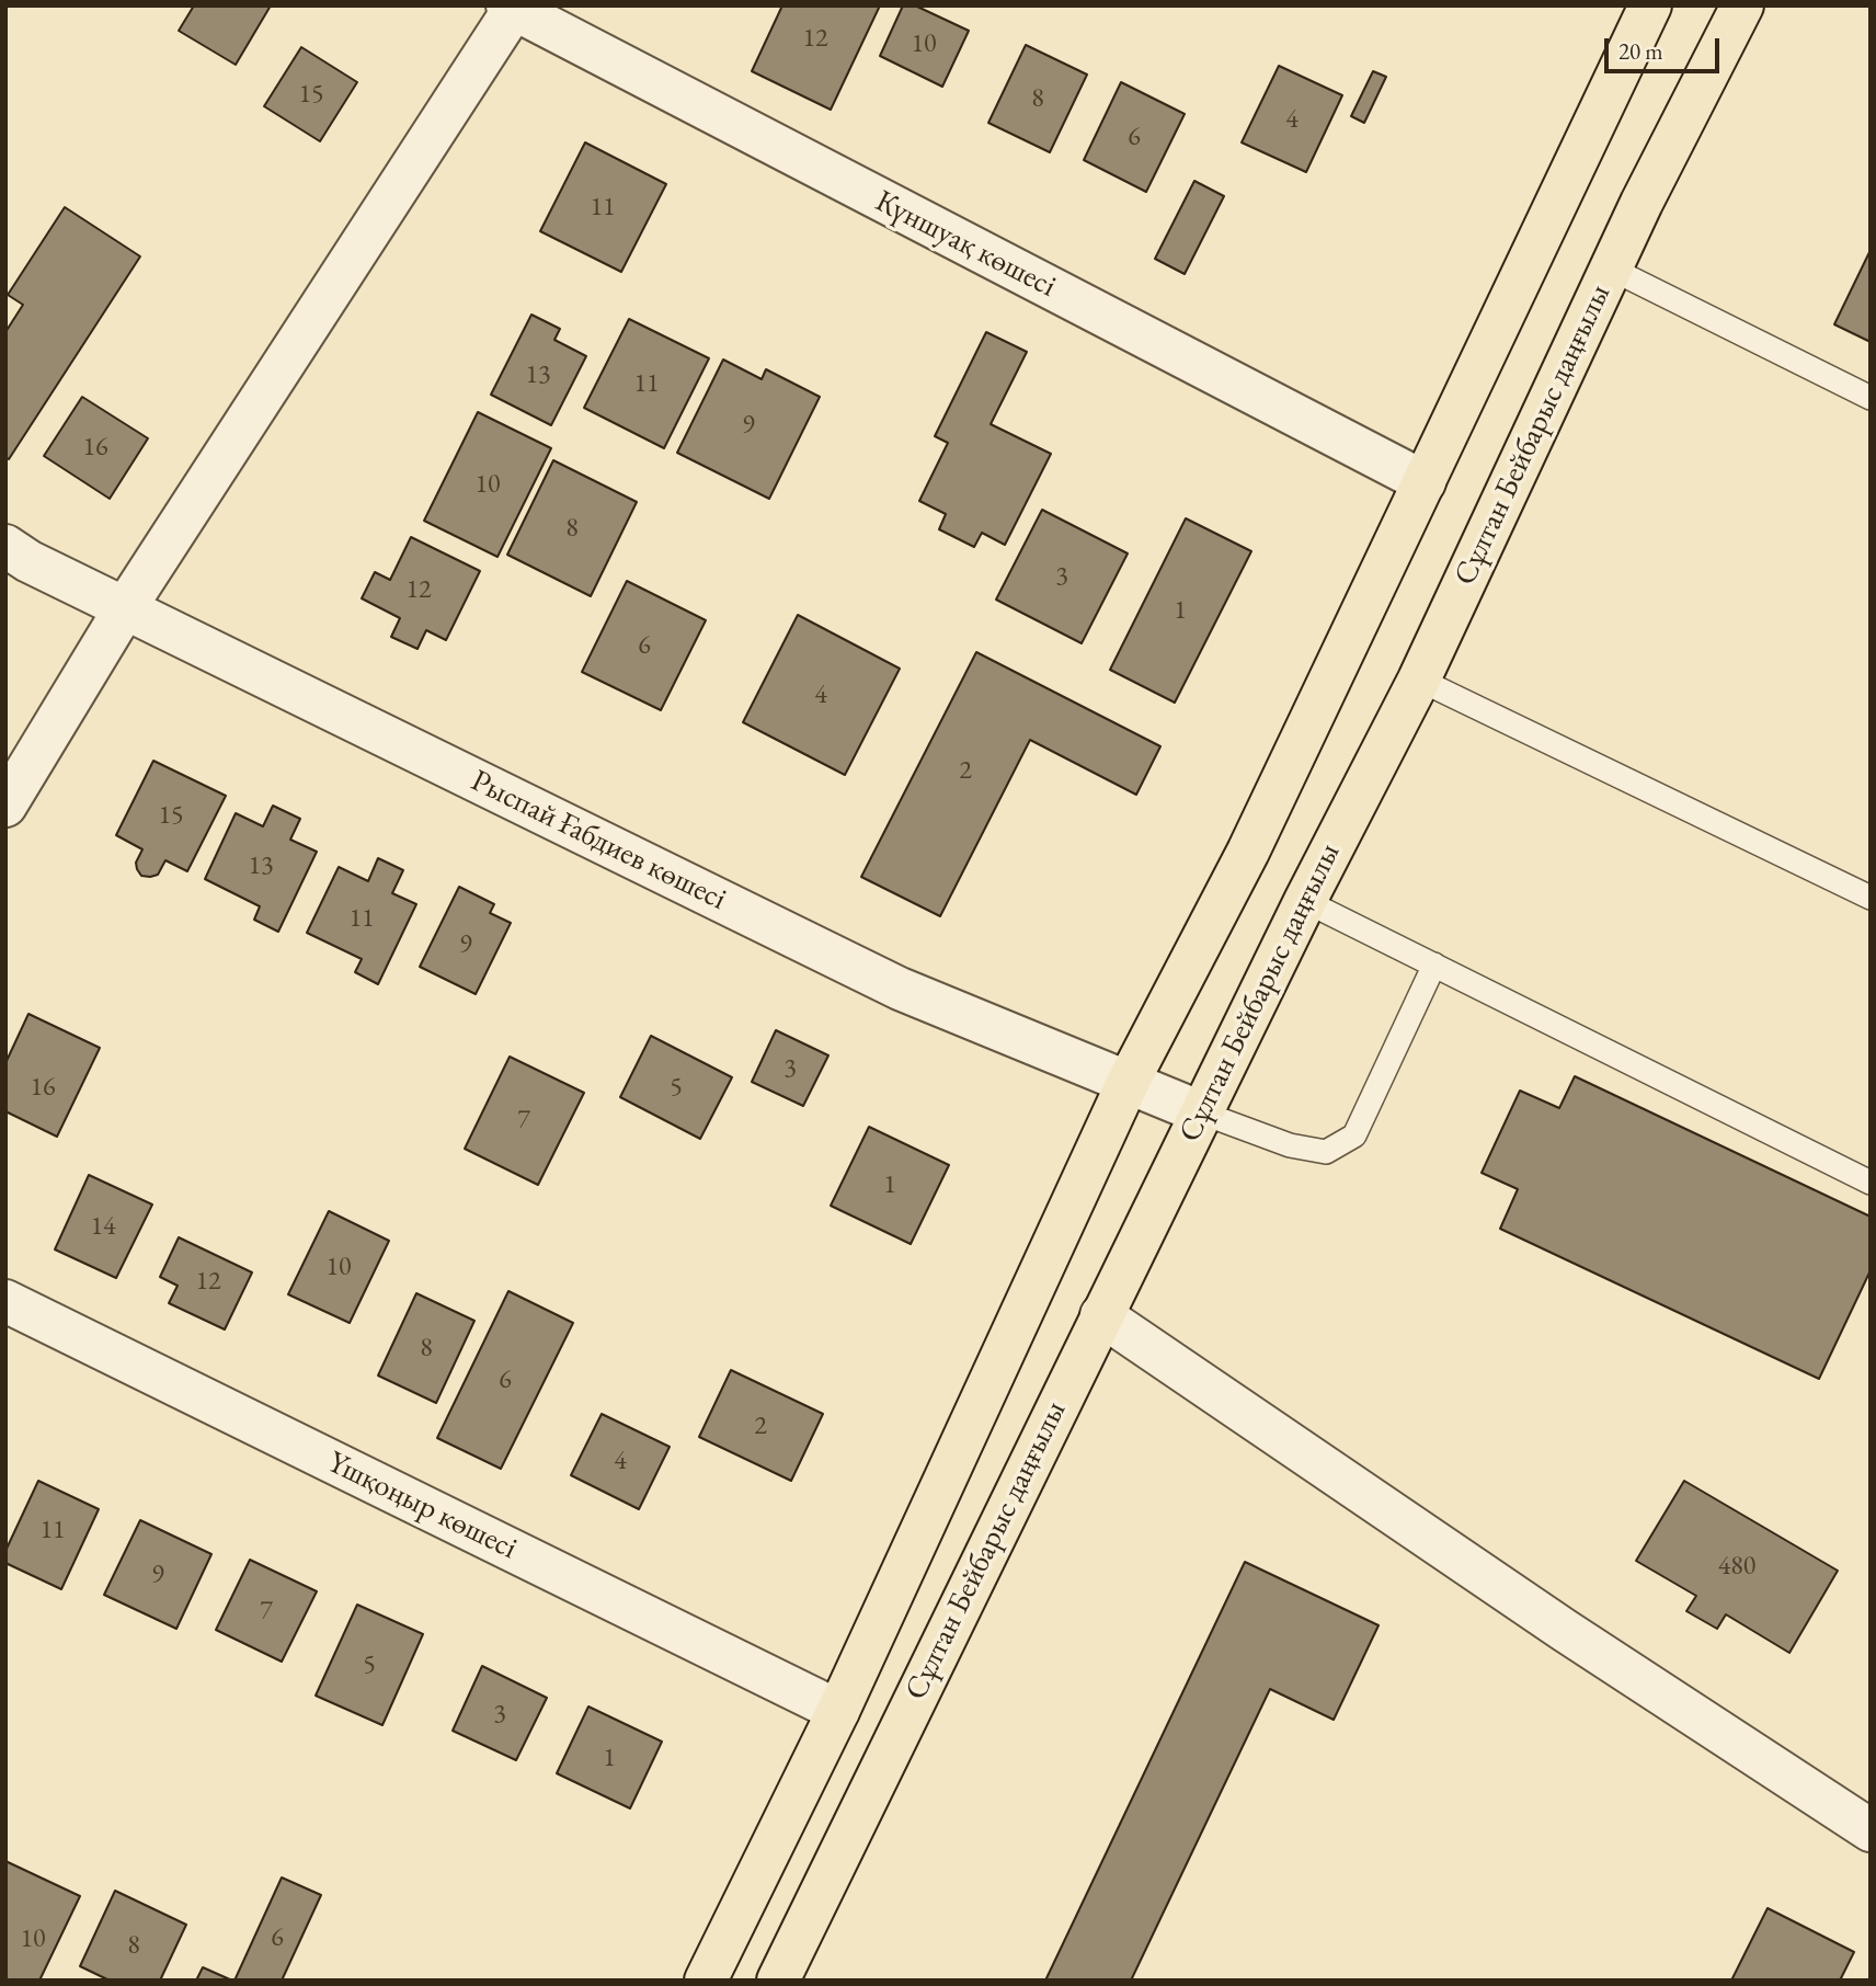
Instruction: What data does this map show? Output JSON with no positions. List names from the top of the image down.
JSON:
{
  "streets": {
    "main road": ["Сұлтан Бейбарыс даңғылы"],
    "street": ["Күншуақ көшесі", "Рыспай Ғабдиев көшесі", "Үшқоңыр көшесі"]
  },
  "crossings": [
    ["Күншуақ көшесі", "Сұлтан Бейбарыс даңғылы"],
    ["Сұлтан Бейбарыс даңғылы", "Рыспай Ғабдиев көшесі"],
    ["Сұлтан Бейбарыс даңғылы", "Үшқоңыр көшесі"]
  ],
  "house_numbers": [
    "12",
    "10",
    "15",
    "8",
    "4",
    "6",
    "11",
    "13",
    "11",
    "9",
    "16",
    "10",
    "8",
    "3",
    "12",
    "1",
    "6",
    "4",
    "2",
    "15",
    "13",
    "11",
    "9",
    "3",
    "16",
    "5",
    "7",
    "1",
    "14",
    "10",
    "12",
    "8",
    "6",
    "2",
    "4",
    "11",
    "480",
    "9",
    "7",
    "5",
    "3",
    "1",
    "6",
    "10",
    "8"
  ],
  "scale_bar": "20 m"
}
